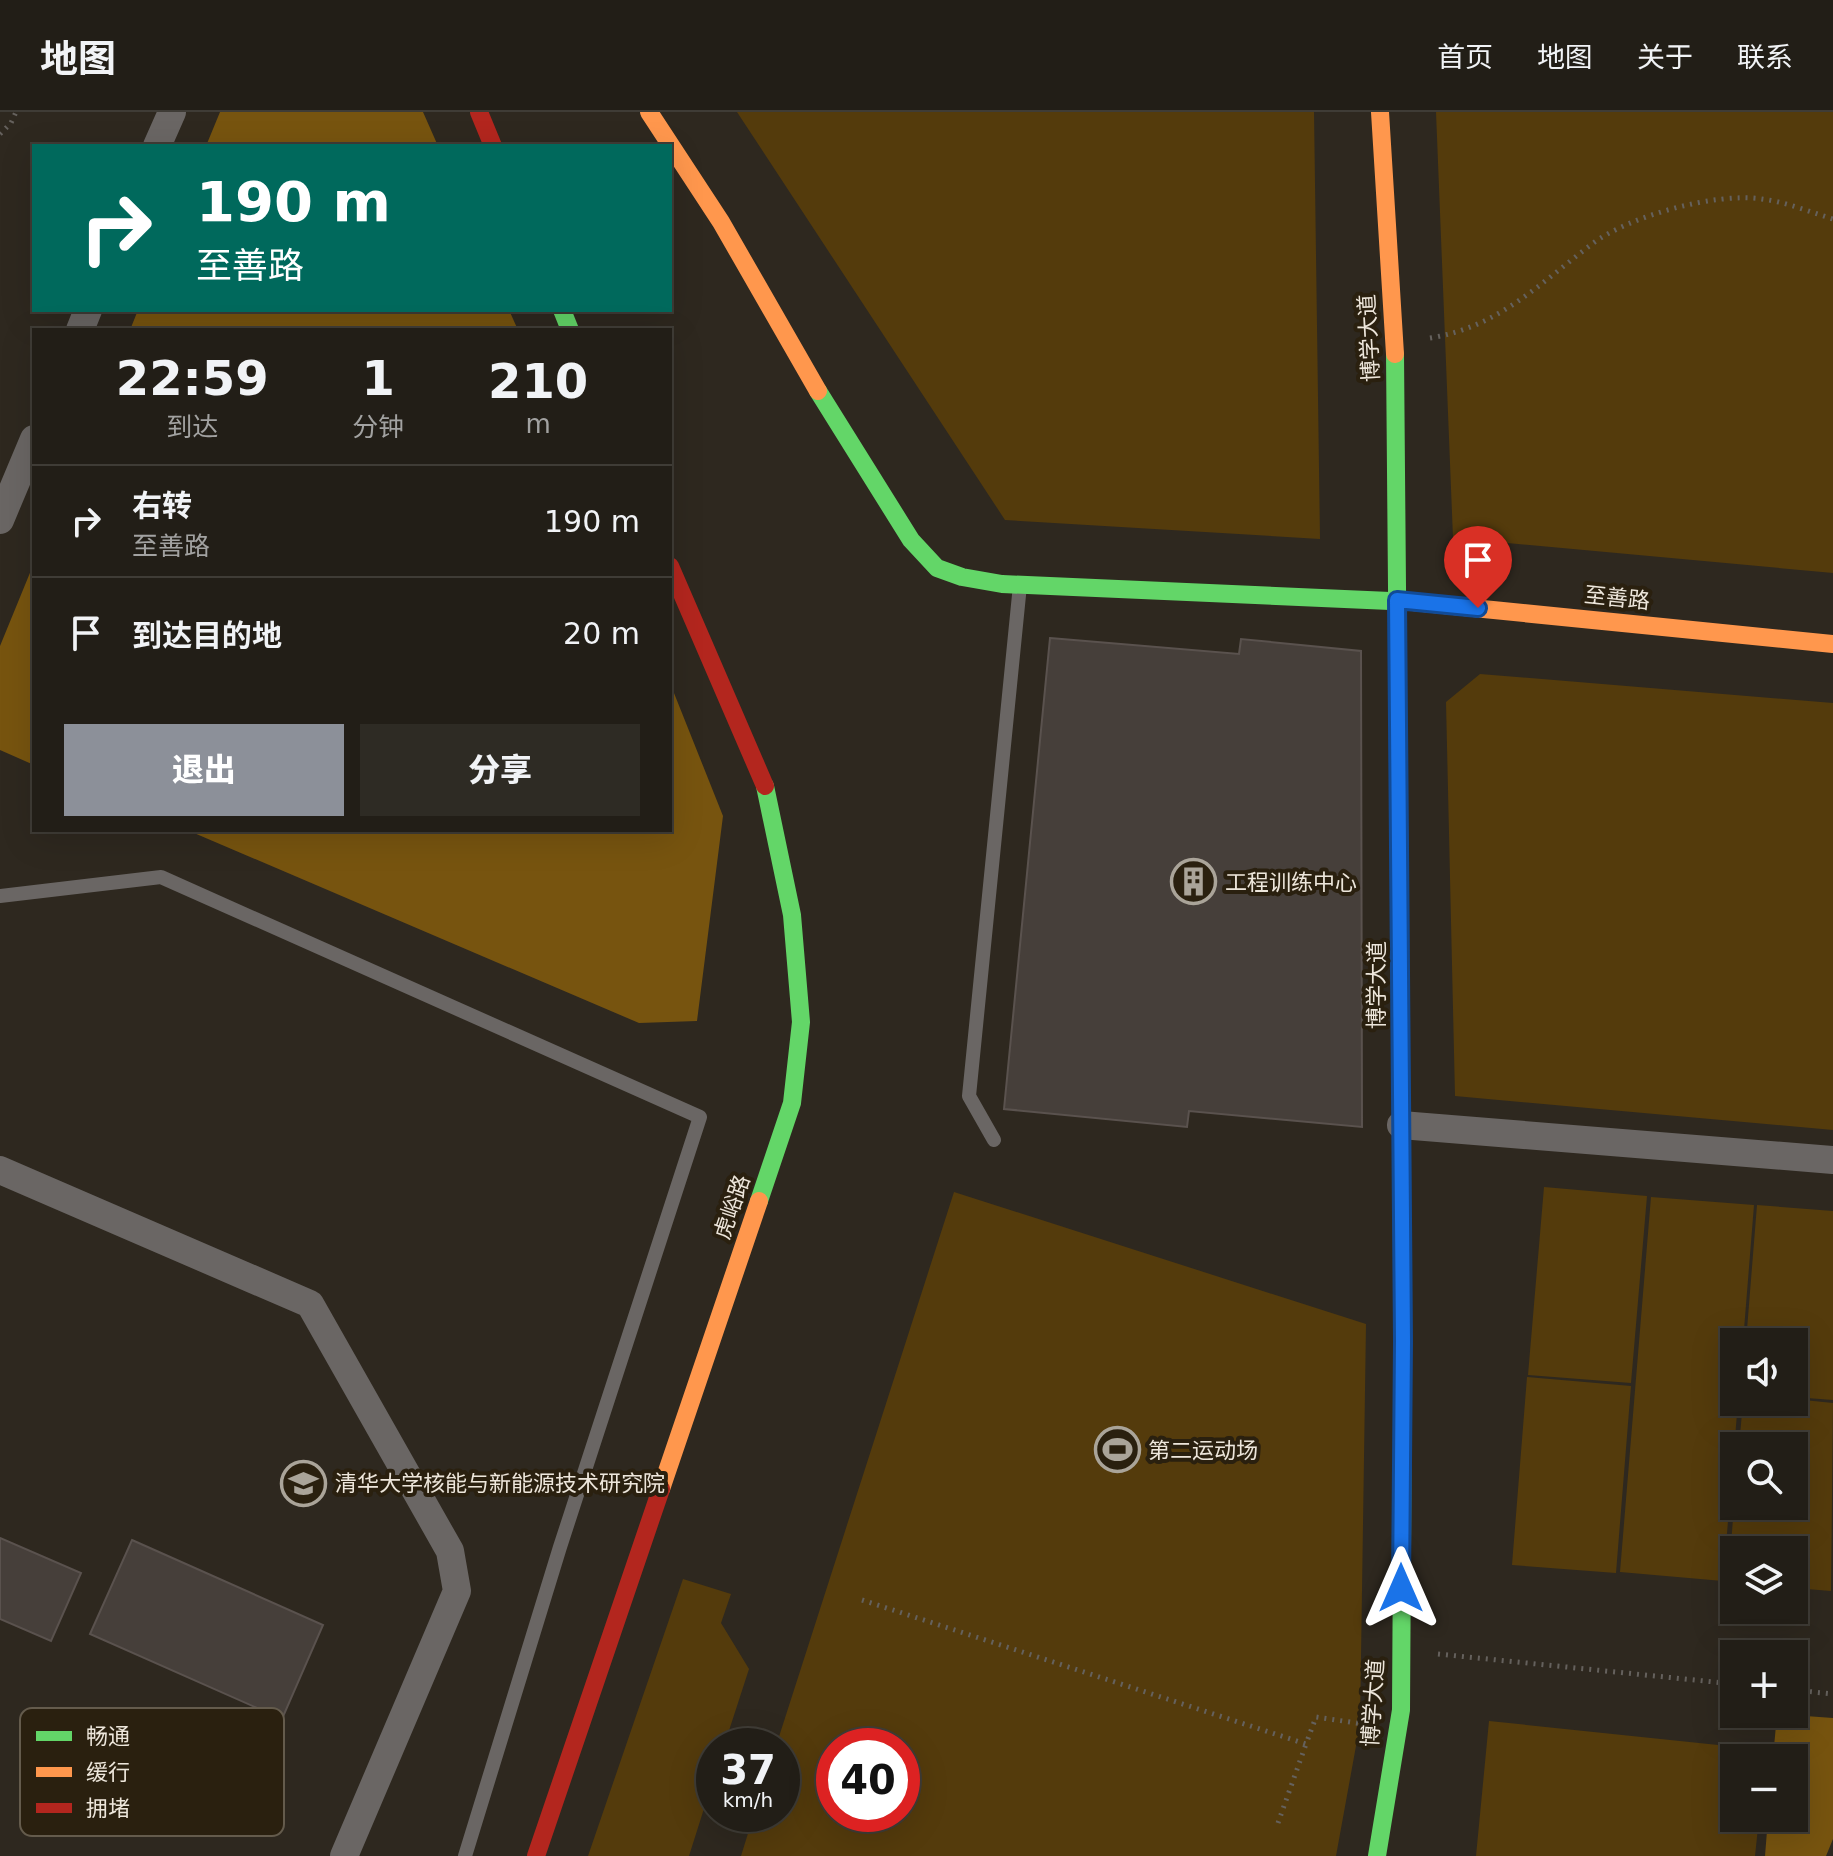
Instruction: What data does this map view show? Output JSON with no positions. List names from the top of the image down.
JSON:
{
  "streets": {
    "street": ["博学大道", "至善路", "虎峪路"]
  },
  "crossings": [
    ["博学大道", "至善路"]
  ],
  "places": {
    "building": ["工程训练中心"],
    "sports": ["第二运动场"],
    "school or university": ["清华大学核能与新能源技术研究院"]
  },
  "legend": ["畅通", "缓行", "拥堵"],
  "page": {
    "header": "地图",
    "nav": [
      "首页",
      "地图",
      "关于",
      "联系"
    ],
    "turn": ["190 m", "至善路"],
    "eta": [
      "22:59",
      "到达",
      "1",
      "分钟",
      "210",
      "m"
    ],
    "list": [
      {
        "name": "右转",
        "note": "至善路",
        "value": "190 m"
      },
      {
        "name": "到达目的地",
        "value": "20 m"
      }
    ],
    "buttons": ["退出", "分享"],
    "map_buttons": ["+", "−"],
    "speed": "37 km/h",
    "limit": "40"
  }
}
